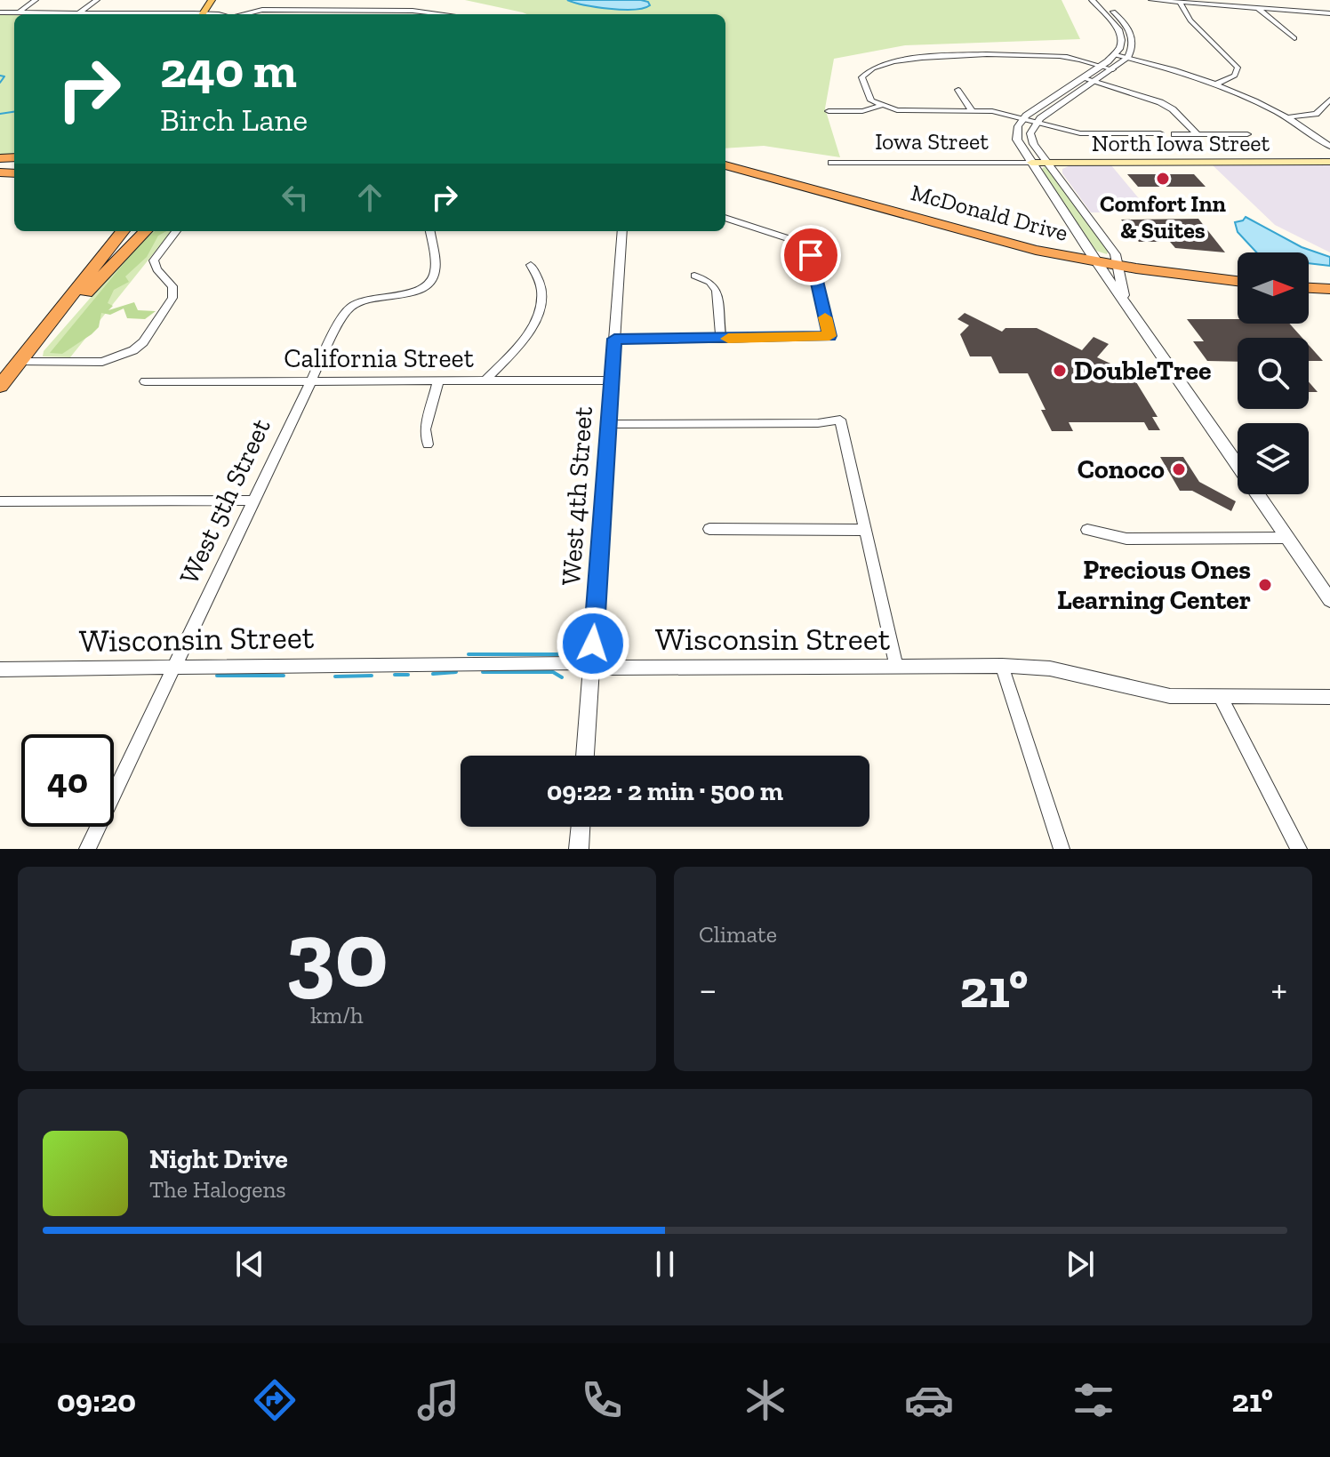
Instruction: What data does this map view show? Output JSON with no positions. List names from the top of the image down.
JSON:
{
  "streets": {
    "highway": ["McDonald Drive"],
    "main road": ["North Iowa Street"],
    "street": [
      "Iowa Street",
      "California Street",
      "West 4th Street",
      "West 5th Street",
      "Wisconsin Street"
    ]
  },
  "crossings": [
    ["Iowa Street", "North Iowa Street"],
    ["California Street", "West 4th Street"],
    ["California Street", "West 5th Street"],
    ["West 4th Street", "Wisconsin Street"],
    ["West 5th Street", "Wisconsin Street"]
  ],
  "places": [
    "Comfort Inn & Suites",
    "DoubleTree",
    "Conoco",
    "Precious Ones Learning Center"
  ],
  "north": "right",
  "page": {
    "turn": ["240 m", "Birch Lane"],
    "limit": "40",
    "trip": "09:22 · 2 min · 500 m",
    "tile": [
      ["30", "km/h"],
      "Climate"
    ],
    "heat": ["−", "21°", "+"],
    "song": ["Night Drive", "The Halogens"],
    "tabs": ["09:20", "21°"]
  }
}
